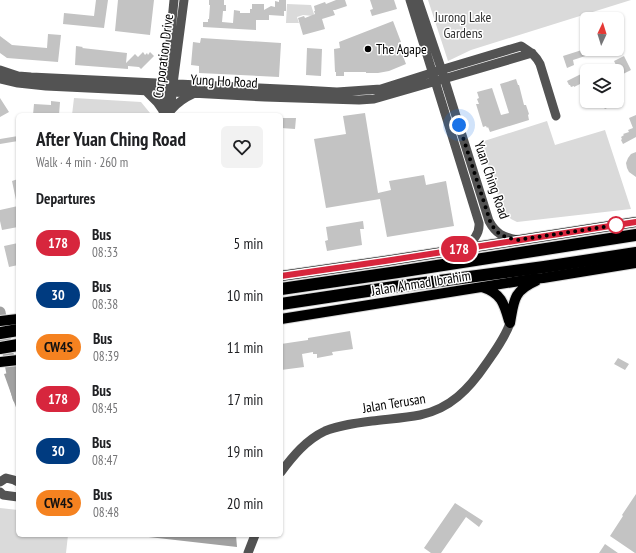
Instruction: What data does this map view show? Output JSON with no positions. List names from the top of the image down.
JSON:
{
  "streets": {
    "main road": ["Jalan Ahmad Ibrahim"],
    "street": [
      "Corporation Drive",
      "Yung Ho Road",
      "Yuan Ching Road",
      "Jalan Terusan"
    ]
  },
  "crossings": [
    ["Corporation Drive", "Yung Ho Road"],
    ["Yung Ho Road", "Yuan Ching Road"],
    ["Yuan Ching Road", "Jalan Ahmad Ibrahim"]
  ],
  "parks": ["Jurong Lake Gardens"],
  "places": ["The Agape"],
  "lines": ["bus line 178"],
  "north": "top",
  "page": {
    "on_map": "178",
    "heading": [
      ["After Yuan Ching Road", "Walk · 4 min · 260 m"],
      "Departures"
    ],
    "list": [
      {
        "mark": "178",
        "name": "Bus",
        "note": "08:33",
        "value": "5 min"
      },
      {
        "mark": "30",
        "name": "Bus",
        "note": "08:38",
        "value": "10 min"
      },
      {
        "mark": "CW4S",
        "name": "Bus",
        "note": "08:39",
        "value": "11 min"
      },
      {
        "mark": "178",
        "name": "Bus",
        "note": "08:45",
        "value": "17 min"
      },
      {
        "mark": "30",
        "name": "Bus",
        "note": "08:47",
        "value": "19 min"
      },
      {
        "mark": "CW4S",
        "name": "Bus",
        "note": "08:48",
        "value": "20 min"
      }
    ]
  }
}
